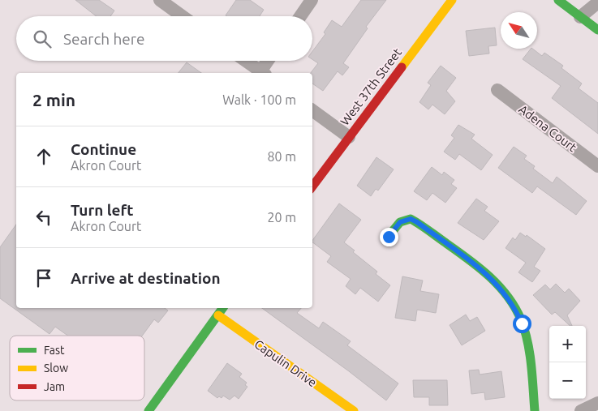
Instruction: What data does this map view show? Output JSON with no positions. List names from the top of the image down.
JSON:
{
  "streets": {
    "street": ["West 37th Street", "Adena Court", "Capulin Drive"]
  },
  "legend": ["Fast", "Slow", "Jam"],
  "north": "top left",
  "page": {
    "search": "Search here",
    "heading": ["2 min", "Walk · 100 m"],
    "list": [
      ["Continue", "Akron Court", "80 m"],
      ["Turn left", "Akron Court", "20 m"],
      "Arrive at destination"
    ],
    "map_buttons": ["+", "−"]
  }
}
